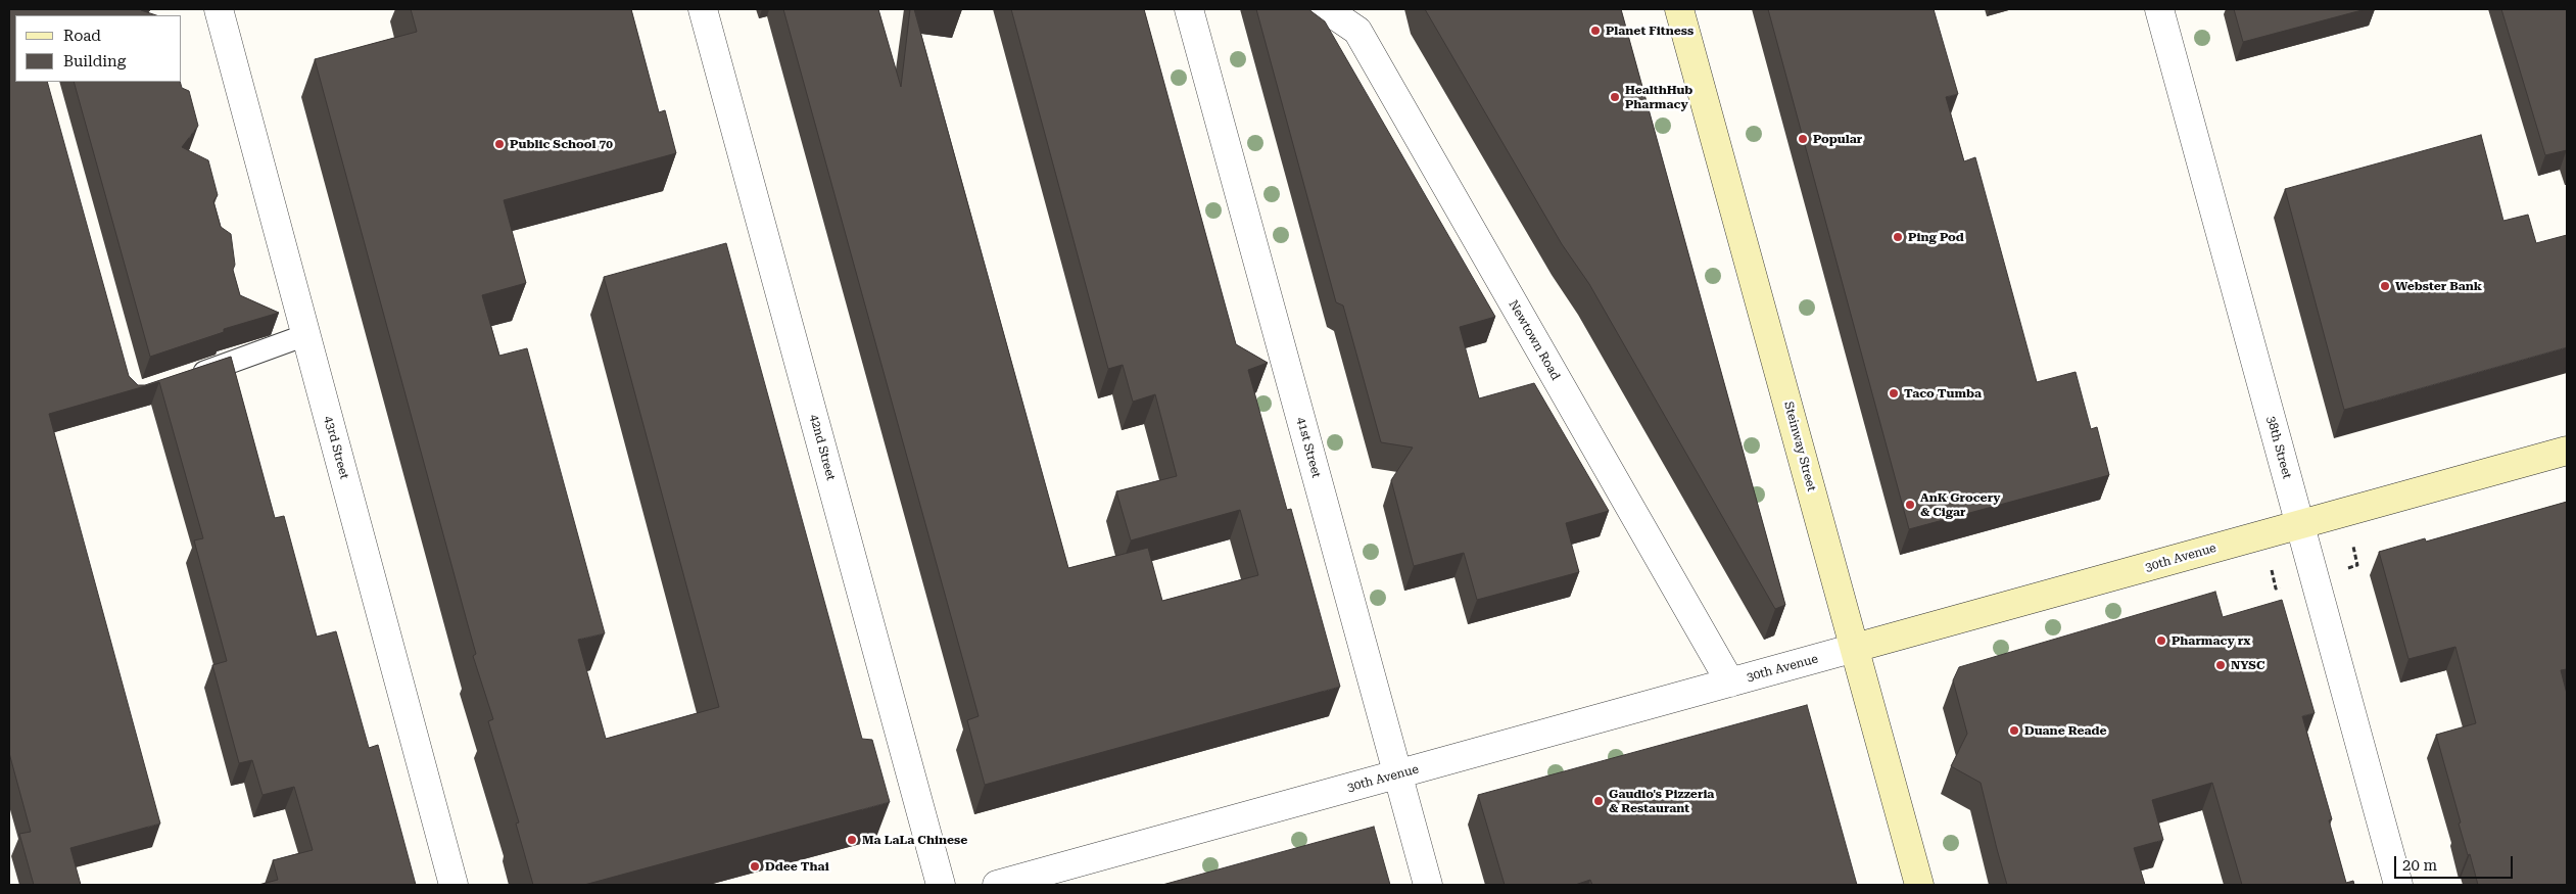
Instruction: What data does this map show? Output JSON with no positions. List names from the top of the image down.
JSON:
{
  "streets": {
    "street": [
      "Newtown Road",
      "Steinway Street",
      "43rd Street",
      "42nd Street",
      "41st Street",
      "38th Street",
      "30th Avenue"
    ]
  },
  "crossings": [
    ["Newtown Road", "30th Avenue"],
    ["Steinway Street", "30th Avenue"],
    ["41st Street", "30th Avenue"],
    ["38th Street", "30th Avenue"]
  ],
  "places": [
    "Planet Fitness",
    "HealthHub Pharmacy",
    "Popular",
    "Public School 70",
    "Ping Pod",
    "Webster Bank",
    "Taco Tumba",
    "AnK Grocery & Cigar",
    "Pharmacy rx",
    "NYSC",
    "Duane Reade",
    "Gaudio's Pizzeria & Restaurant",
    "Ma LaLa Chinese",
    "Ddee Thai"
  ],
  "legend": ["Road", "Building"],
  "scale_bar": "20 m"
}
